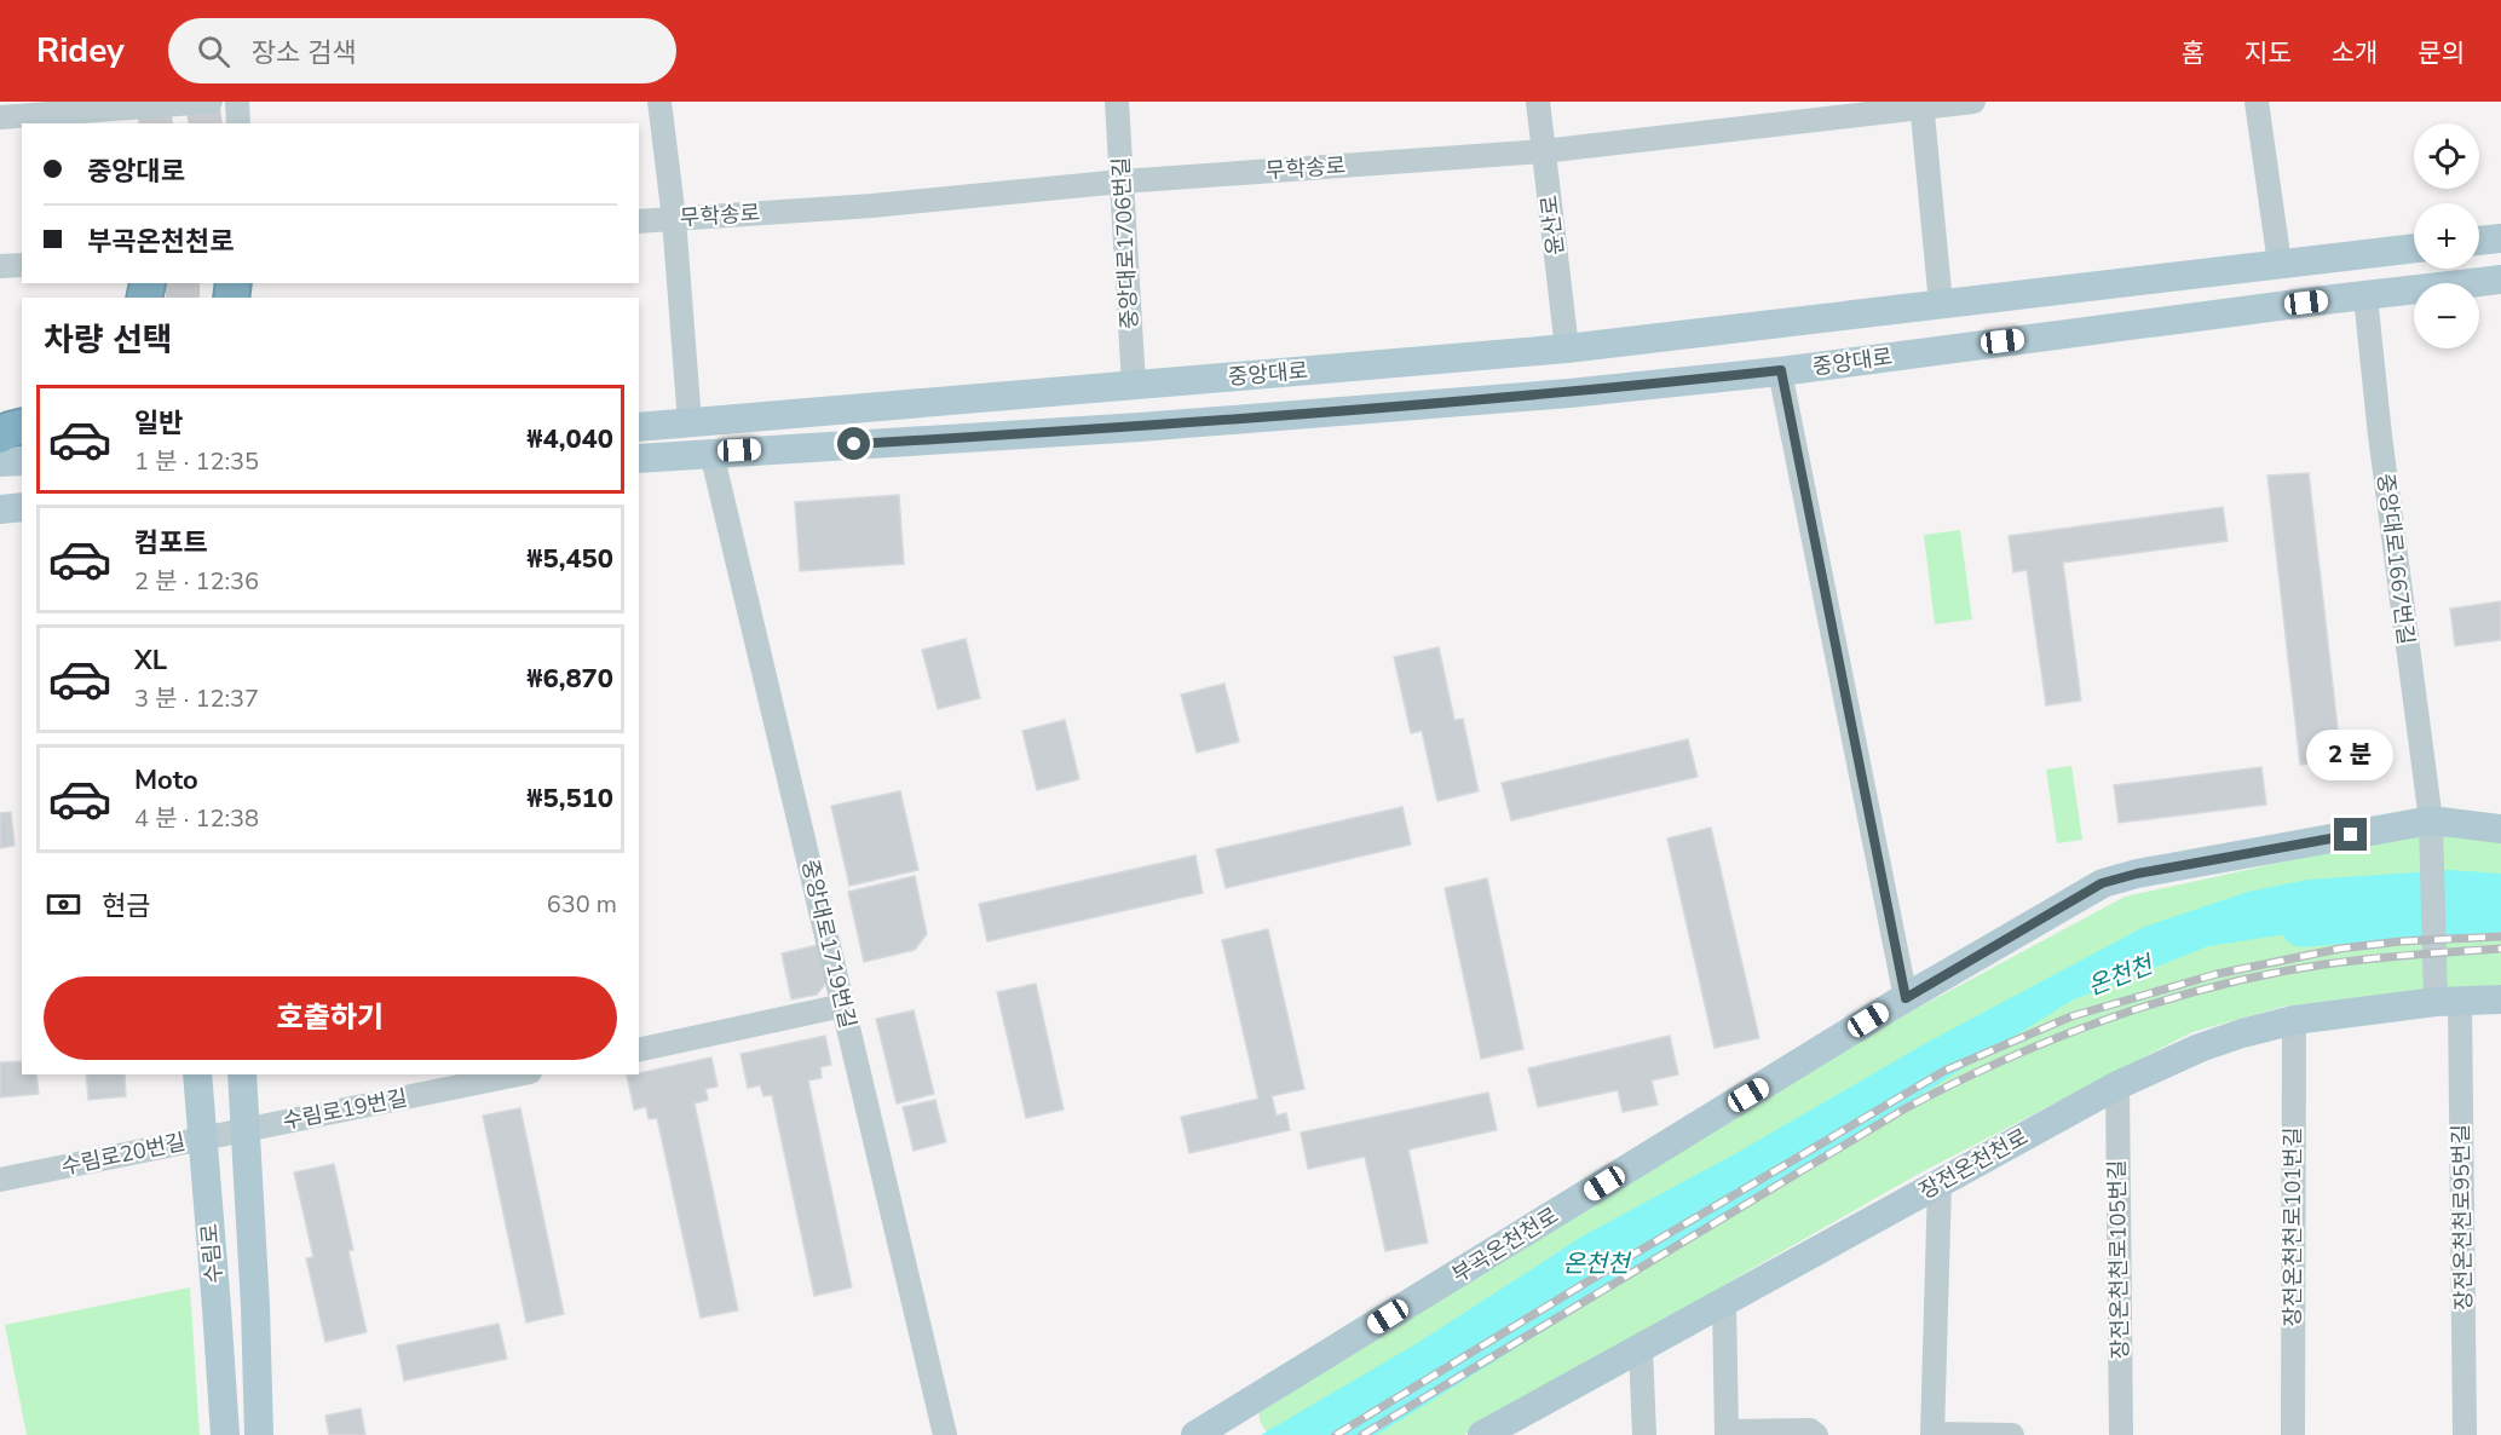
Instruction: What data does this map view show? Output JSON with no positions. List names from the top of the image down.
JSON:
{
  "streets": {
    "main road": [
      "중앙대로",
      "장전온천천로",
      "부곡온천천로",
      "수림로"
    ],
    "street": [
      "무학송로",
      "윤산로",
      "중앙대로1706번길",
      "중앙대로1667번길",
      "중앙대로1719번길",
      "수림로19번길",
      "수림로20번길",
      "장전온천천로95번길",
      "장전온천천로101번길",
      "장전온천천로105번길"
    ]
  },
  "crossings": [
    ["무학송로", "윤산로"],
    ["무학송로", "중앙대로1706번길"],
    ["윤산로", "중앙대로"],
    ["중앙대로1706번길", "중앙대로"],
    ["중앙대로", "중앙대로1667번길"],
    ["중앙대로", "중앙대로1719번길"],
    ["중앙대로1667번길", "장전온천천로"],
    ["중앙대로1667번길", "장전온천천로95번길"],
    ["중앙대로1667번길", "부곡온천천로"],
    ["수림로19번길", "수림로20번길"],
    ["수림로19번길", "수림로"],
    ["수림로20번길", "수림로"],
    ["장전온천천로", "장전온천천로95번길"],
    ["장전온천천로", "장전온천천로101번길"],
    ["장전온천천로", "장전온천천로105번길"]
  ],
  "water": ["온천천"],
  "page": {
    "header": "Ridey",
    "search": "장소 검색",
    "nav": [
      "홈",
      "지도",
      "소개",
      "문의"
    ],
    "map_buttons": ["+", "−"],
    "banner": ["중앙대로", "부곡온천천로"],
    "heading": "차량 선택",
    "list": [
      {
        "name": "일반",
        "note": "1 분 · 12:35",
        "value": "₩4,040"
      },
      {
        "name": "컴포트",
        "note": "2 분 · 12:36",
        "value": "₩5,450"
      },
      {
        "name": "XL",
        "note": "3 분 · 12:37",
        "value": "₩6,870"
      },
      {
        "name": "Moto",
        "note": "4 분 · 12:38",
        "value": "₩5,510"
      }
    ],
    "bubble": "2 분",
    "pay": ["현금", "630 m"],
    "buttons": "호출하기"
  }
}
